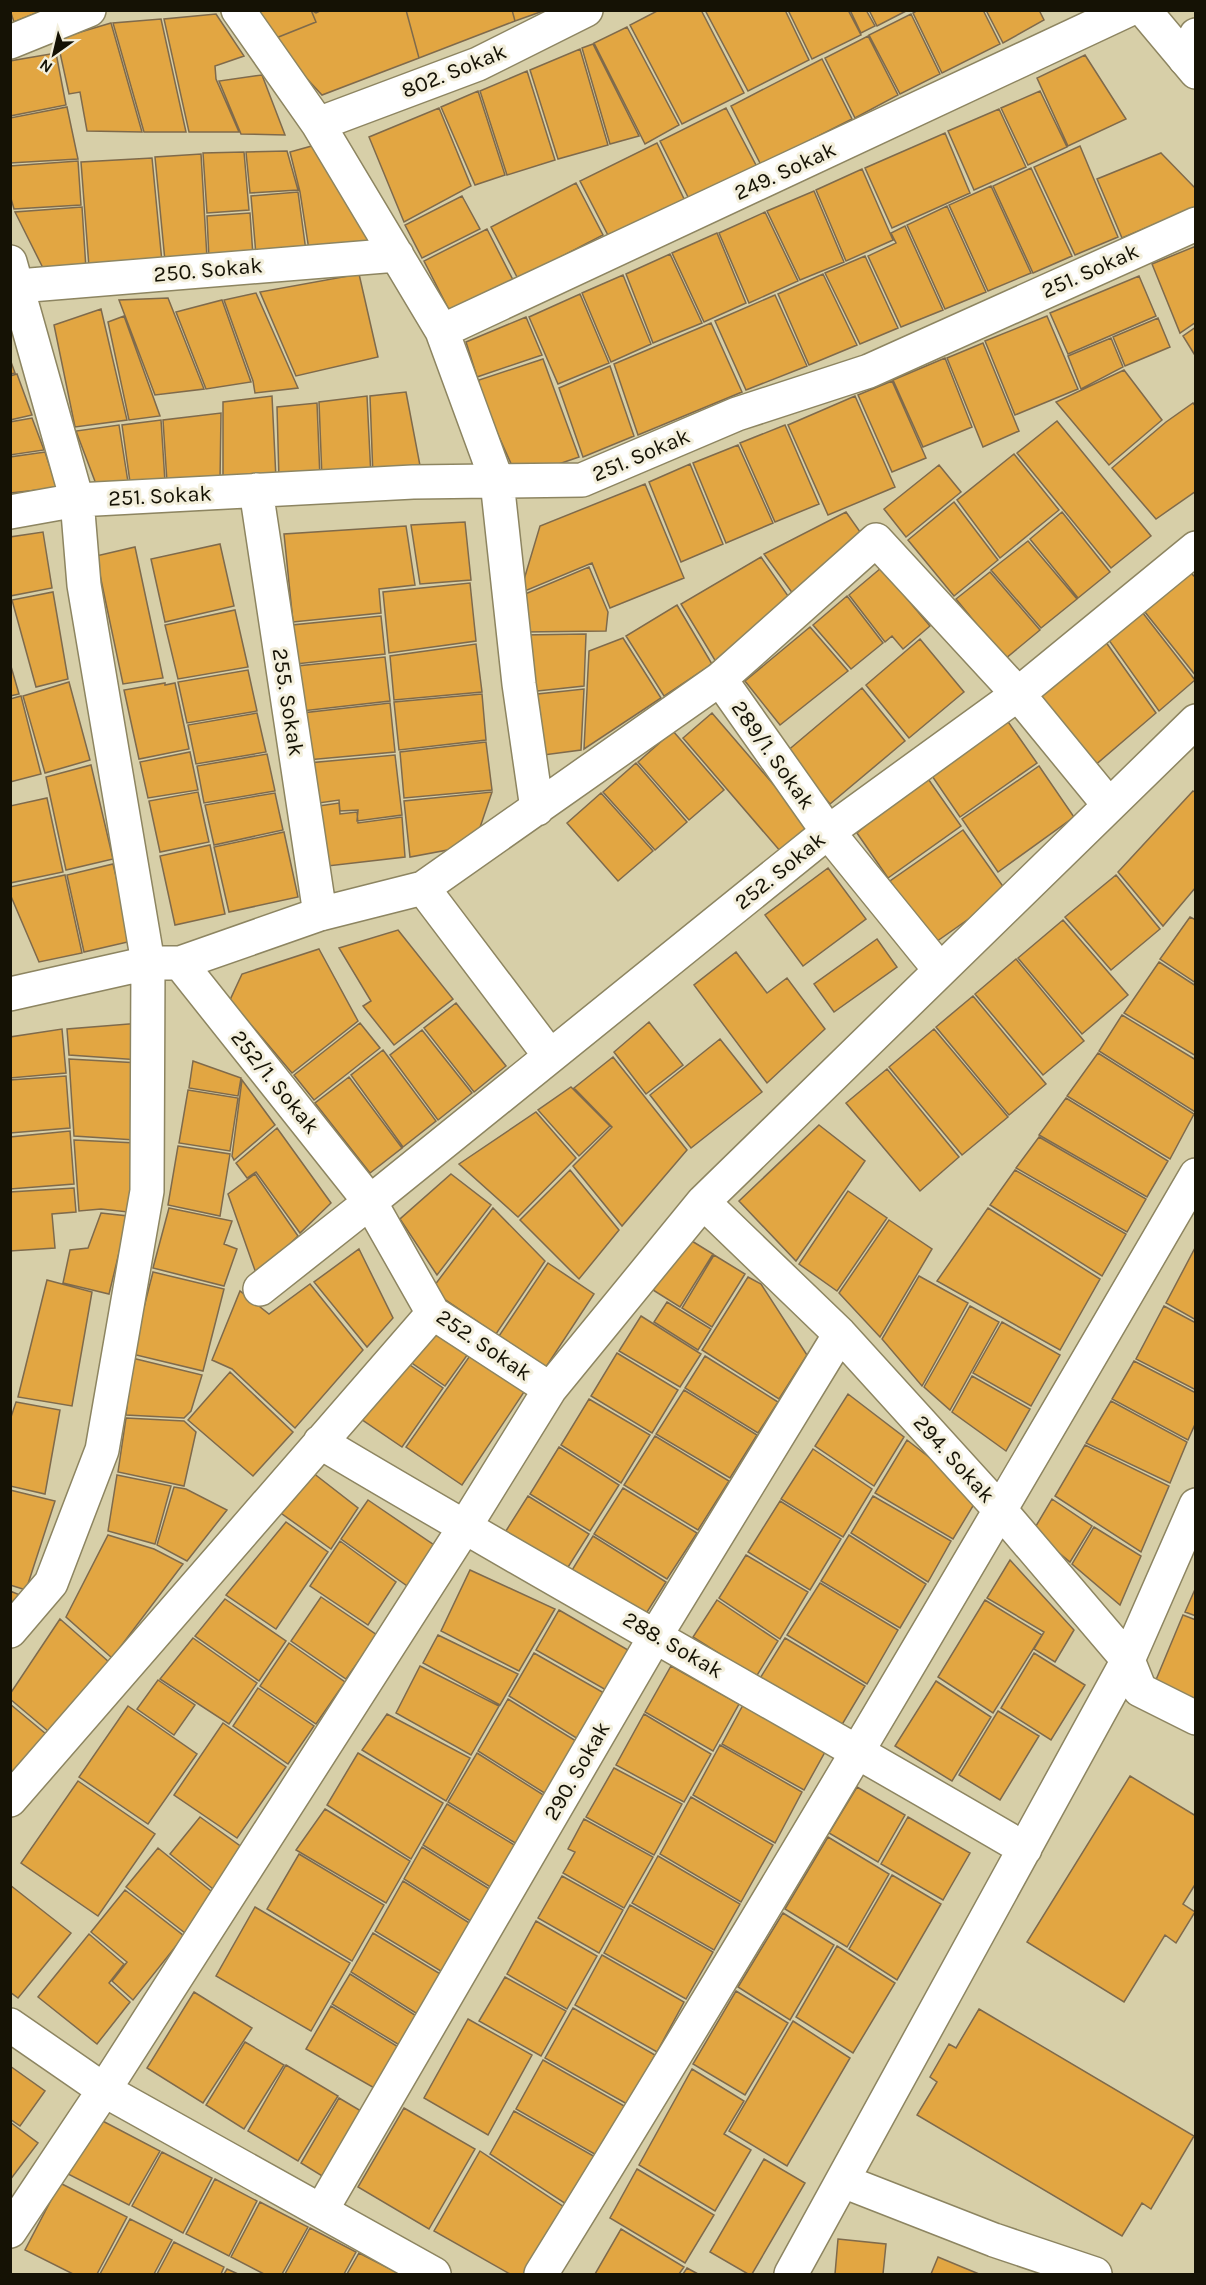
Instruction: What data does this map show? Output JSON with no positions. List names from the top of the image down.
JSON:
{
  "streets": {
    "street": [
      "802. Sokak",
      "249. Sokak",
      "250. Sokak",
      "251. Sokak",
      "255. Sokak",
      "289/1. Sokak",
      "252. Sokak",
      "252/1. Sokak",
      "294. Sokak",
      "288. Sokak",
      "290. Sokak"
    ]
  },
  "crossings": [
    ["251. Sokak", "255. Sokak"],
    ["289/1. Sokak", "252. Sokak"],
    ["252. Sokak", "252/1. Sokak"],
    ["294. Sokak", "290. Sokak"],
    ["288. Sokak", "290. Sokak"]
  ],
  "north": "bottom left"
}
